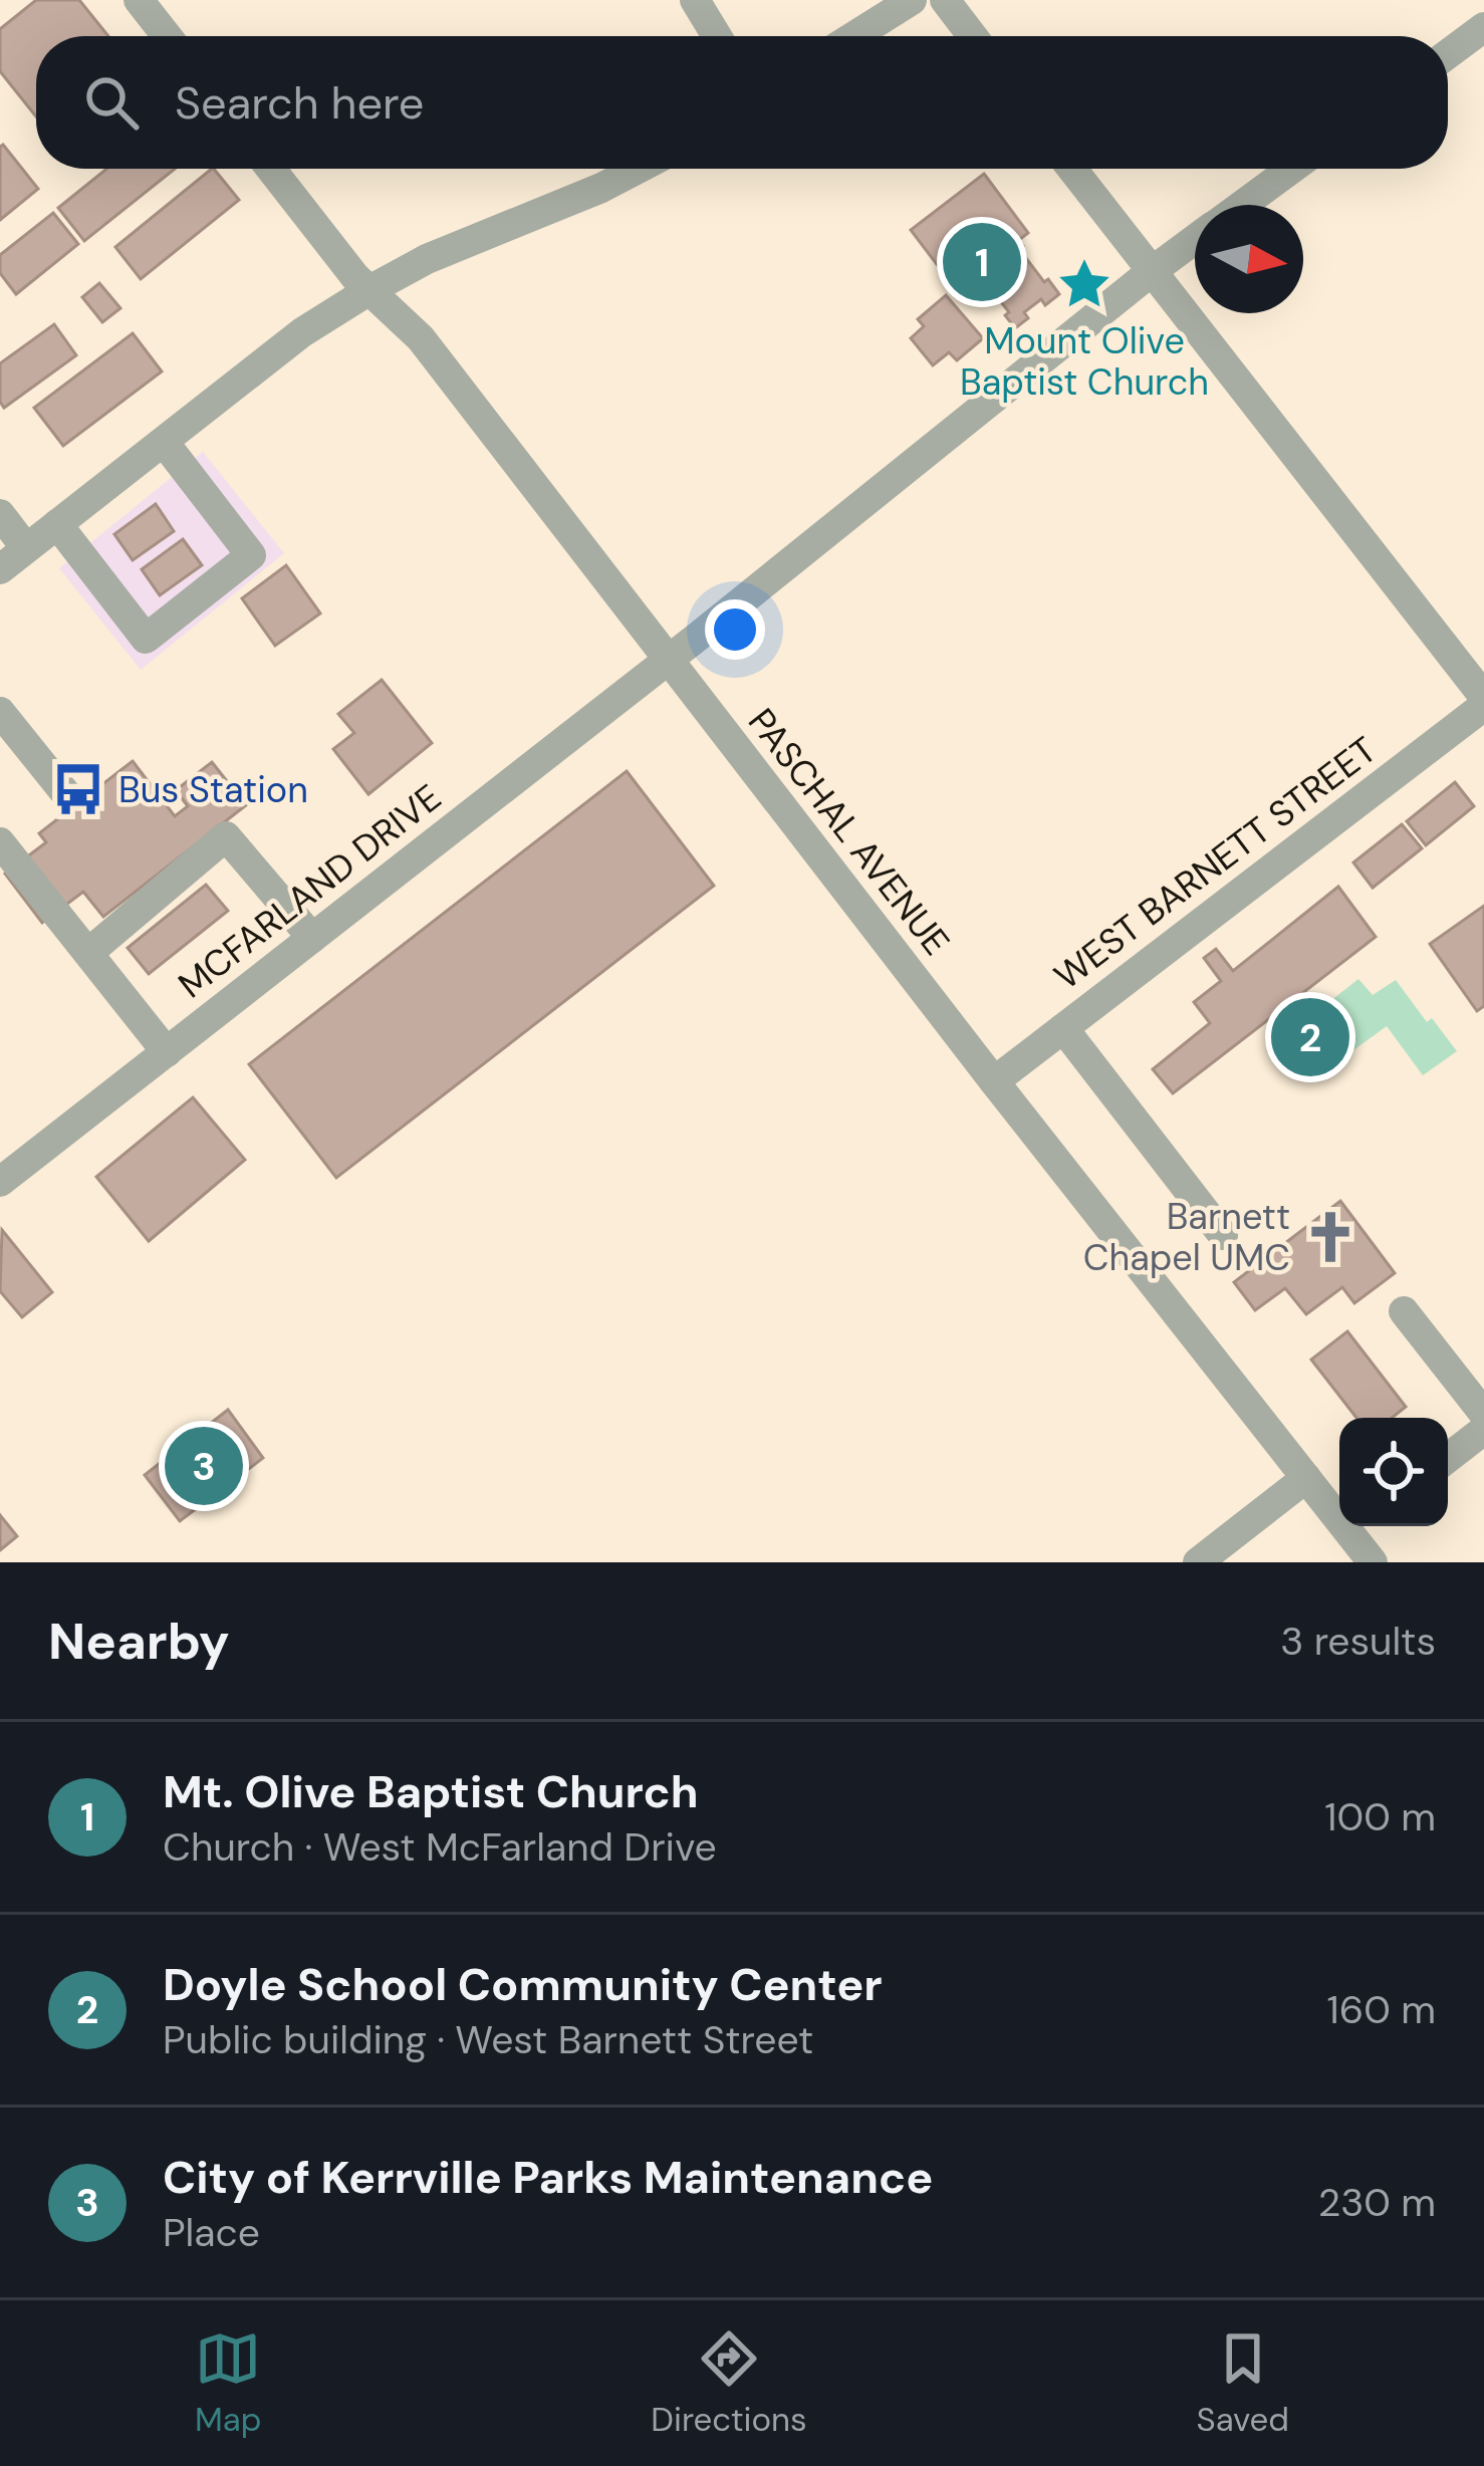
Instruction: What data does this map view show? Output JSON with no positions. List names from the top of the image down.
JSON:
{
  "streets": {
    "street": ["PASCHAL AVENUE", "WEST BARNETT STREET", "MCFARLAND DRIVE"]
  },
  "crossings": [
    ["PASCHAL AVENUE", "WEST BARNETT STREET"],
    ["PASCHAL AVENUE", "MCFARLAND DRIVE"]
  ],
  "places": {
    "place": ["Mount Olive Baptist Church"],
    "bus stop": ["Bus Station"],
    "church": ["Barnett Chapel UMC"]
  },
  "north": "right",
  "page": {
    "search": "Search here",
    "pins": ["1", "2", "3"],
    "heading": ["Nearby", "3 results"],
    "list": [
      {
        "mark": "1",
        "name": "Mt. Olive Baptist Church",
        "note": "Church · West McFarland Drive",
        "value": "100 m"
      },
      {
        "mark": "2",
        "name": "Doyle School Community Center",
        "note": "Public building · West Barnett Street",
        "value": "160 m"
      },
      {
        "mark": "3",
        "name": "City of Kerrville Parks Maintenance",
        "note": "Place",
        "value": "230 m"
      }
    ],
    "nav": ["Map", "Directions", "Saved"]
  }
}
